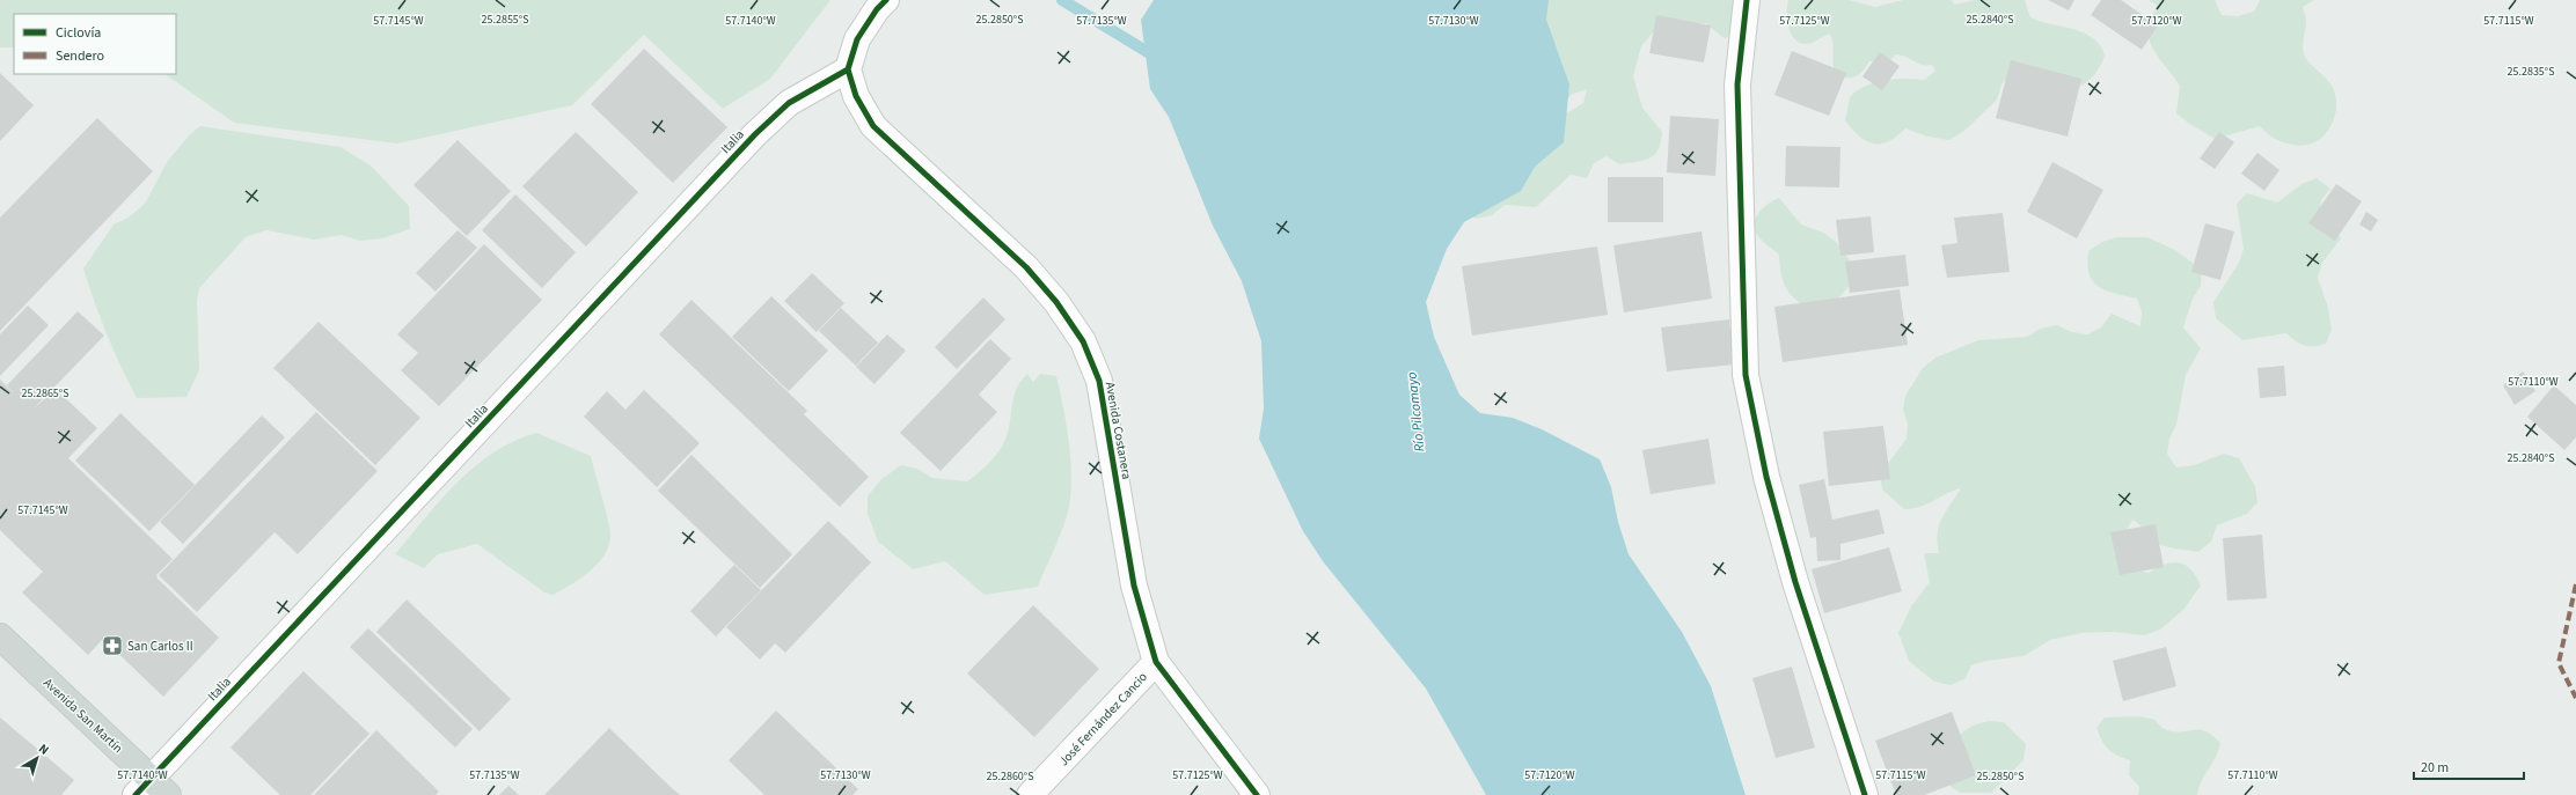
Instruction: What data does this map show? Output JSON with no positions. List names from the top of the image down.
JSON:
{
  "streets": {
    "main road": ["Avenida San Martín"],
    "street": ["Italia", "Avenida Costanera", "José Fernández Cancio"]
  },
  "crossings": [
    ["Italia", "Avenida Costanera"],
    ["Italia", "Avenida San Martín"],
    ["Avenida Costanera", "José Fernández Cancio"]
  ],
  "water": ["Río Pilcomayo"],
  "places": {
    "pharmacy": ["San Carlos II"]
  },
  "legend": ["Ciclovía", "Sendero"],
  "scale_bar": "20 m",
  "north": "top right",
  "coordinates": [
    "25.2855°S",
    "25.2850°S",
    "25.2840°S",
    "57.7125°W",
    "57.7120°W",
    "57.7145°W",
    "57.7140°W",
    "57.7135°W",
    "57.7130°W",
    "57.7115°W",
    "25.2835°S",
    "57.7110°W",
    "25.2865°S",
    "25.2860°S"
  ]
}
